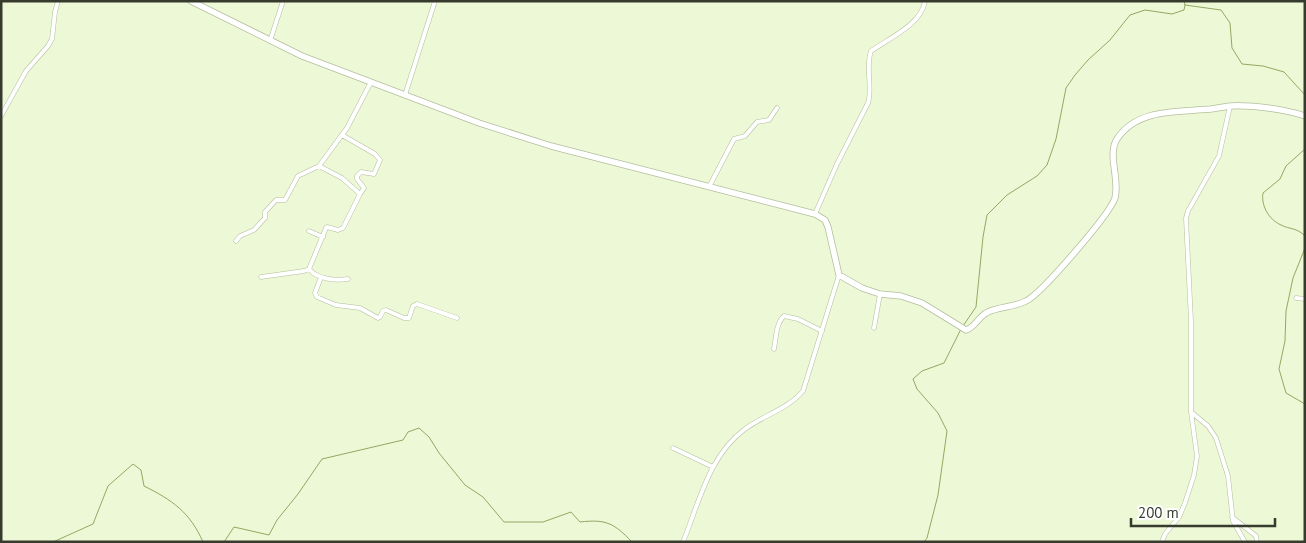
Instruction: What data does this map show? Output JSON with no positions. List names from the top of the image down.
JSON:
{
  "scale_bar": "200 m"
}
